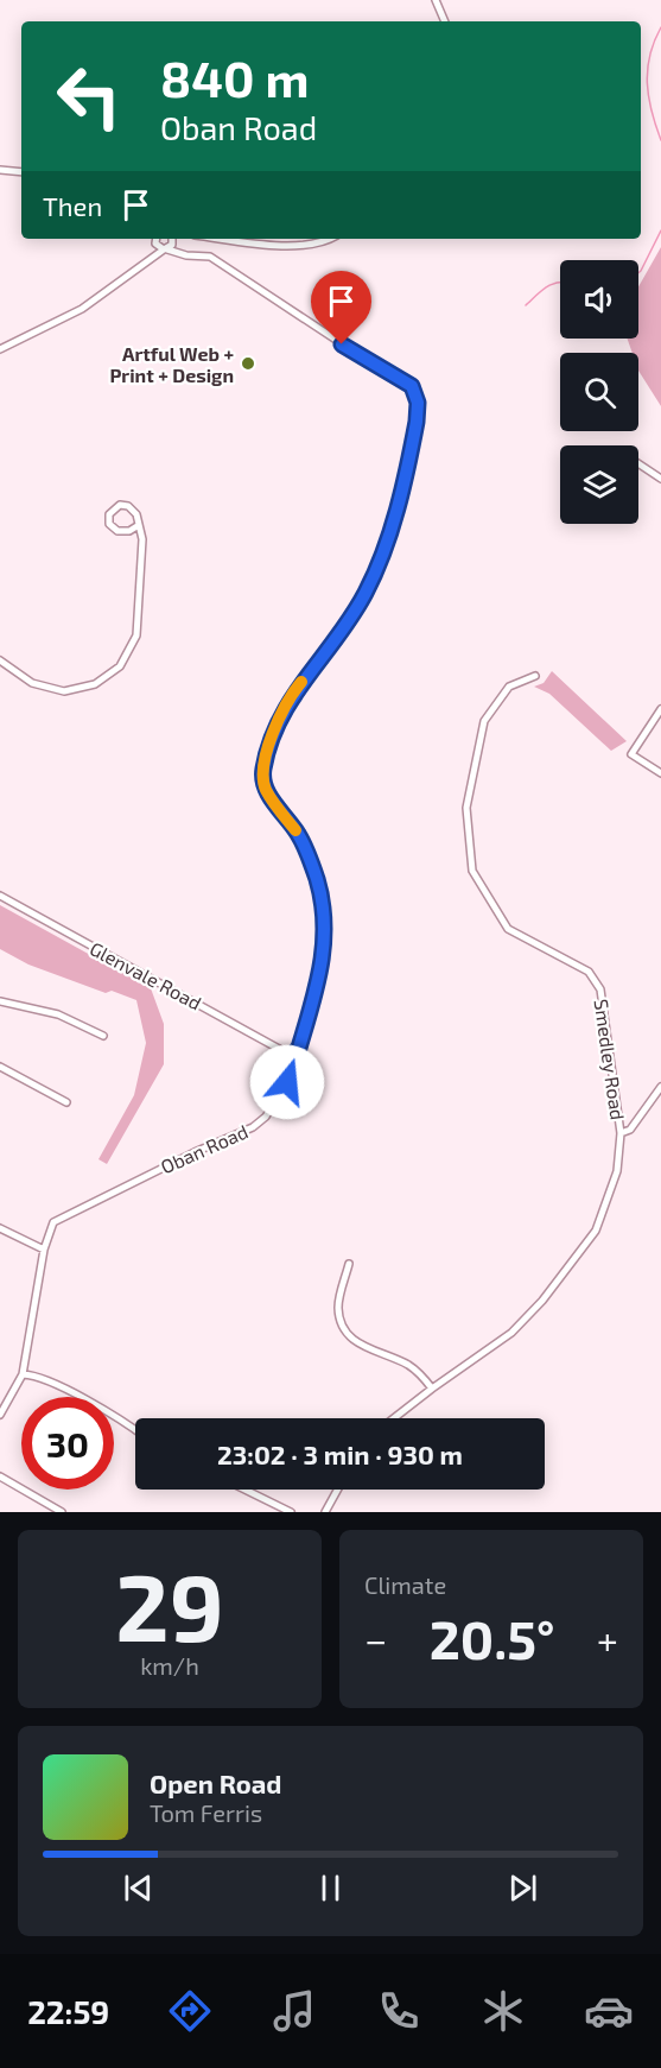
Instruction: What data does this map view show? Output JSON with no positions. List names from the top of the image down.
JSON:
{
  "streets": {
    "street": ["Glenvale Road", "Smedley Road", "Oban Road"]
  },
  "crossings": [
    ["Glenvale Road", "Oban Road"]
  ],
  "places": ["Artful Web + Print + Design"],
  "page": {
    "turn": ["840 m", "Oban Road"],
    "then": "Then",
    "limit": "30",
    "trip": "23:02 · 3 min · 930 m",
    "tile": [
      ["29", "km/h"],
      "Climate"
    ],
    "heat": ["−", "20.5°", "+"],
    "song": ["Open Road", "Tom Ferris"],
    "tabs": "22:59"
  }
}
